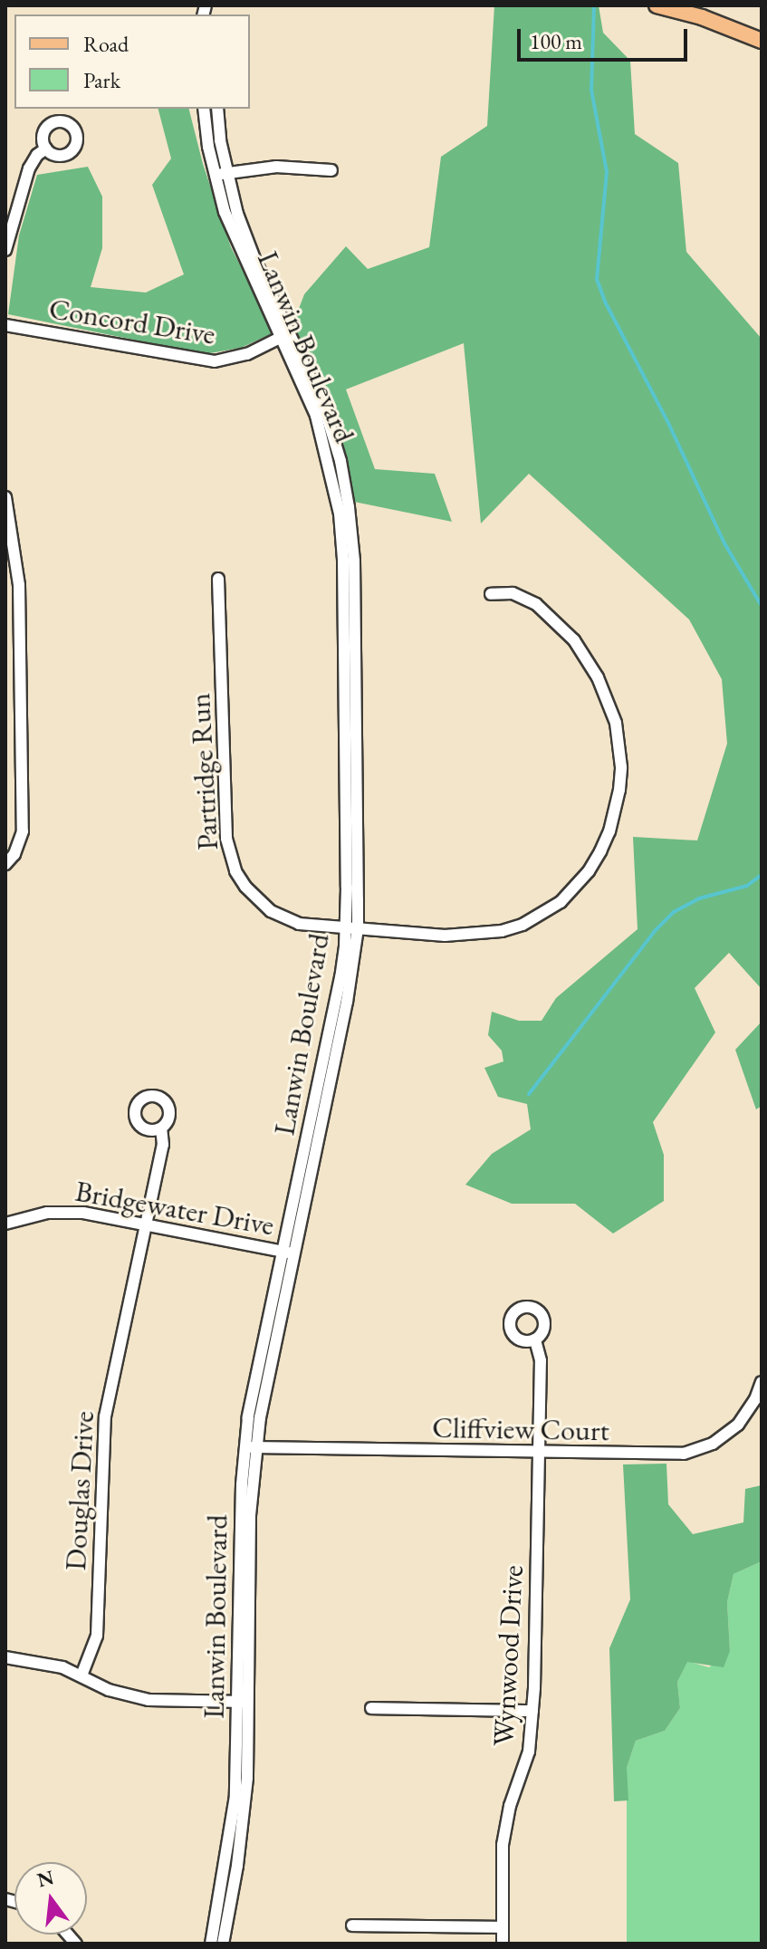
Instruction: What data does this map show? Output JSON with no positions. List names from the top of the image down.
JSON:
{
  "streets": {
    "street": [
      "Concord Drive",
      "Lanwin Boulevard",
      "Partridge Run",
      "Bridgewater Drive",
      "Cliffview Court",
      "Douglas Drive",
      "Wynwood Drive"
    ]
  },
  "crossings": [
    ["Concord Drive", "Lanwin Boulevard"],
    ["Lanwin Boulevard", "Partridge Run"],
    ["Lanwin Boulevard", "Bridgewater Drive"],
    ["Lanwin Boulevard", "Cliffview Court"],
    ["Bridgewater Drive", "Douglas Drive"],
    ["Cliffview Court", "Wynwood Drive"]
  ],
  "legend": ["Road", "Park"],
  "scale_bar": "100 m",
  "north": "top"
}
